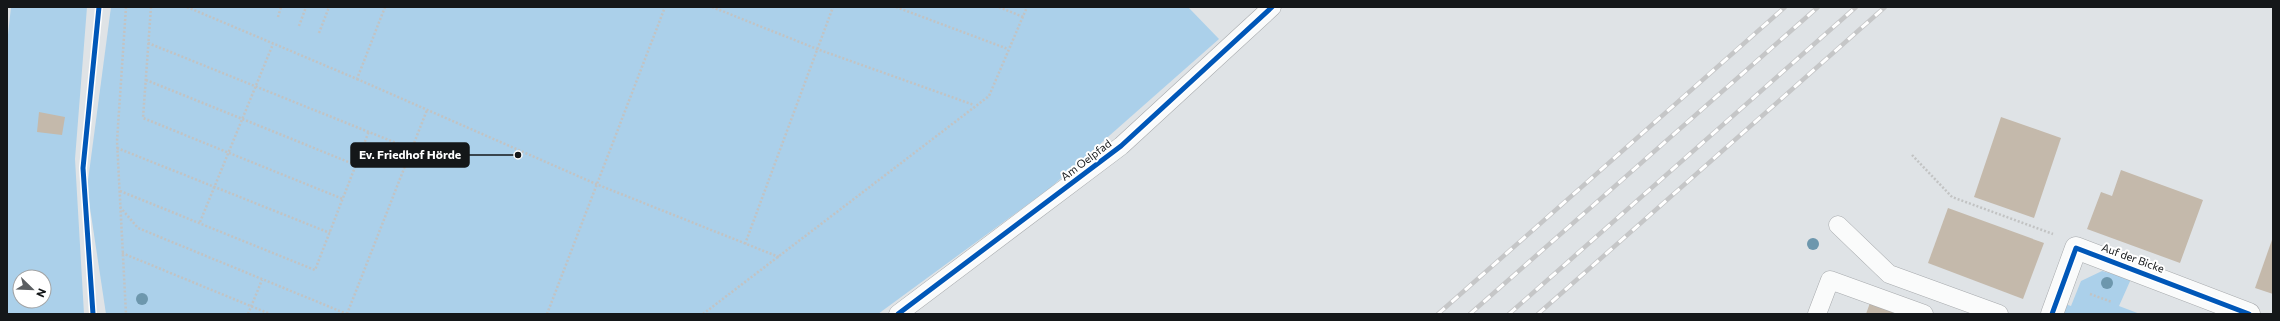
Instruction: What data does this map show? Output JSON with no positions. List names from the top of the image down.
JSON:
{
  "streets": {
    "street": ["Auf der Bicke"],
    "lane": ["Am Oelpfad"]
  },
  "places": ["Ev. Friedhof Hörde"],
  "north": "bottom right"
}
